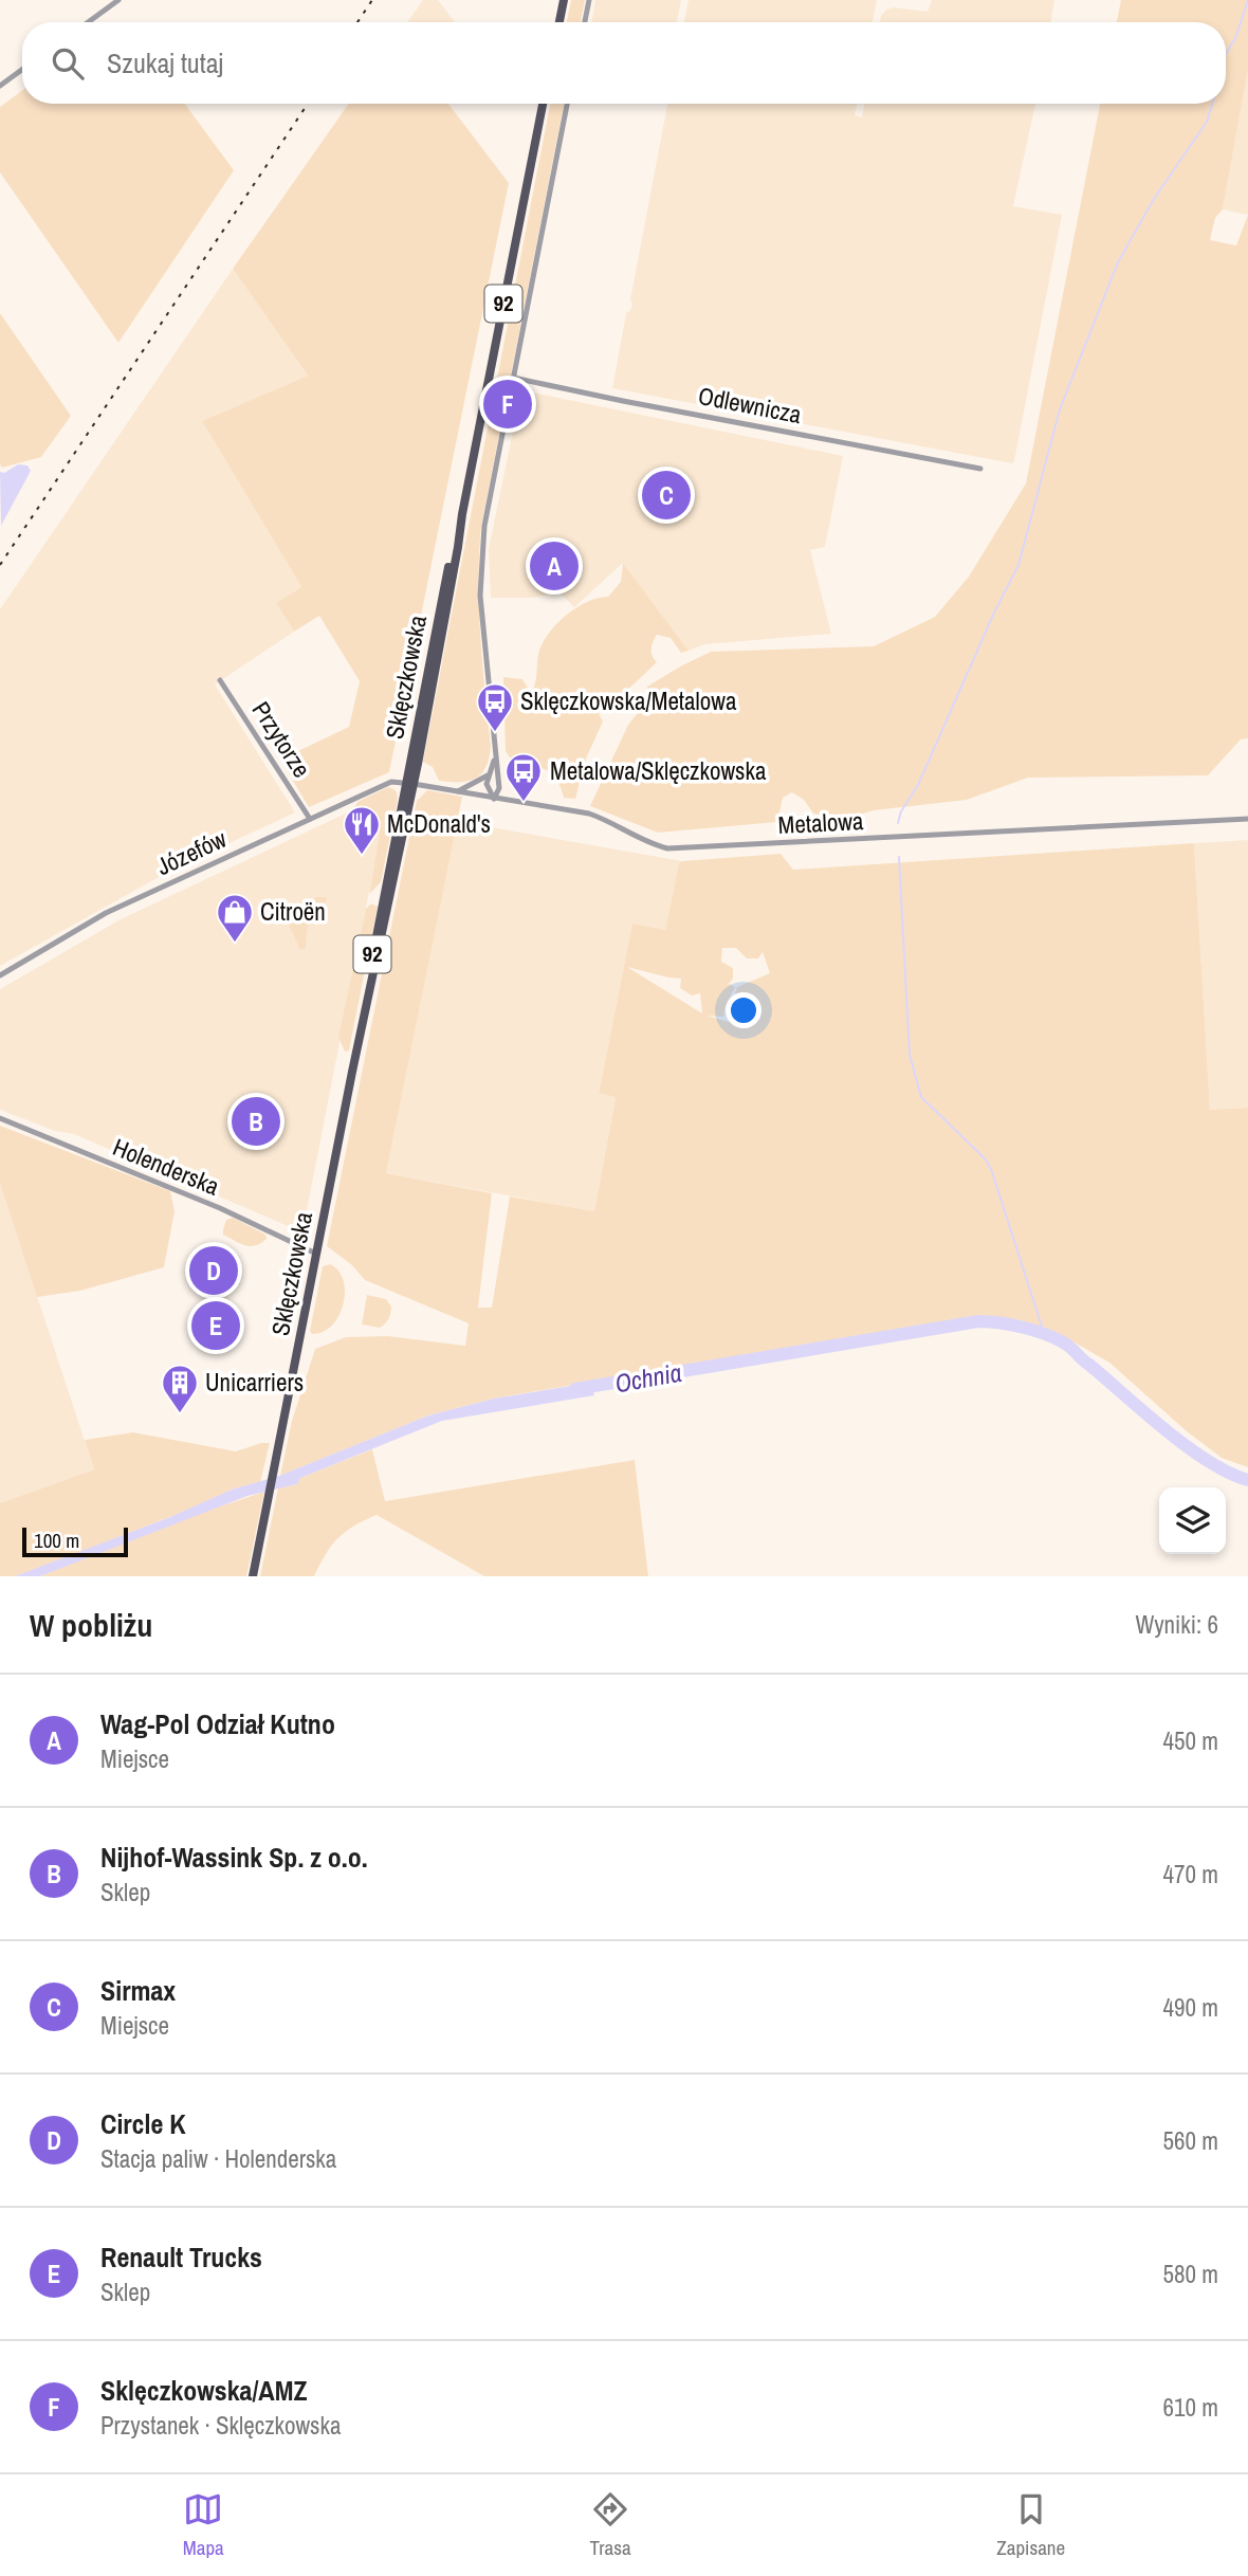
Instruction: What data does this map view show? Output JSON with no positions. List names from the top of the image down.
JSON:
{
  "streets": {
    "main road": ["92", "Sklęczkowska"],
    "street": [
      "Odlewnicza",
      "Przytorze",
      "Metalowa",
      "Józefów",
      "Holenderska"
    ]
  },
  "crossings": [
    ["Sklęczkowska", "Metalowa"],
    ["Sklęczkowska", "Józefów"],
    ["Sklęczkowska", "Holenderska"],
    ["Przytorze", "Józefów"],
    ["Metalowa", "Józefów"]
  ],
  "water": ["Ochnia"],
  "places": {
    "bus stop": ["Sklęczkowska/Metalowa", "Metalowa/Sklęczkowska"],
    "restaurant": ["McDonald's"],
    "shop": ["Citroën"],
    "building": ["Unicarriers"]
  },
  "scale_bar": "100 m",
  "page": {
    "search": "Szukaj tutaj",
    "pins": [
      "F",
      "C",
      "A",
      "B",
      "D",
      "E"
    ],
    "scale": "100 m",
    "heading": ["W pobliżu", "Wyniki: 6"],
    "list": [
      {
        "mark": "A",
        "name": "Wag-Pol Odział Kutno",
        "note": "Miejsce",
        "value": "450 m"
      },
      {
        "mark": "B",
        "name": "Nijhof-Wassink Sp. z o.o.",
        "note": "Sklep",
        "value": "470 m"
      },
      {
        "mark": "C",
        "name": "Sirmax",
        "note": "Miejsce",
        "value": "490 m"
      },
      {
        "mark": "D",
        "name": "Circle K",
        "note": "Stacja paliw · Holenderska",
        "value": "560 m"
      },
      {
        "mark": "E",
        "name": "Renault Trucks",
        "note": "Sklep",
        "value": "580 m"
      },
      {
        "mark": "F",
        "name": "Sklęczkowska/AMZ",
        "note": "Przystanek · Sklęczkowska",
        "value": "610 m"
      }
    ],
    "nav": ["Mapa", "Trasa", "Zapisane"]
  }
}
